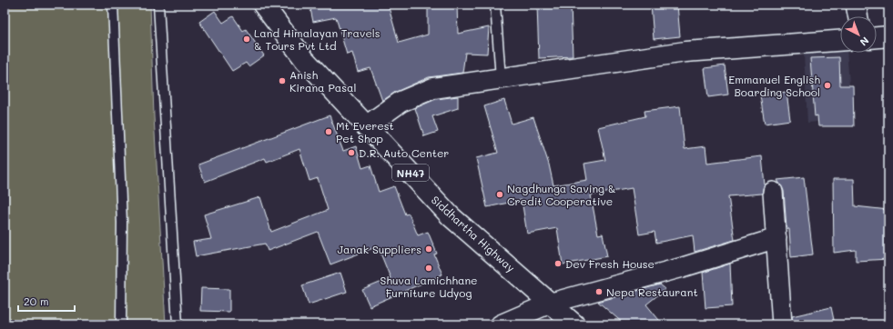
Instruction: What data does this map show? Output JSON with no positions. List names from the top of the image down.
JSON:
{
  "streets": {
    "main road": ["NH47", "Siddhartha Highway"]
  },
  "places": [
    "Land Himalayan Travels & Tours Pvt Ltd",
    "Anish Kirana Pasal",
    "Emmanuel English Boarding School",
    "Mt Everest Pet Shop",
    "D.R. Auto Center",
    "Nagdhunga Saving & Credit Cooperative",
    "Janak Suppliers",
    "Dev Fresh House",
    "Shuva Lamichhane Furniture Udyog",
    "Nepa Restaurant"
  ],
  "scale_bar": "20 m",
  "north": "bottom right"
}
